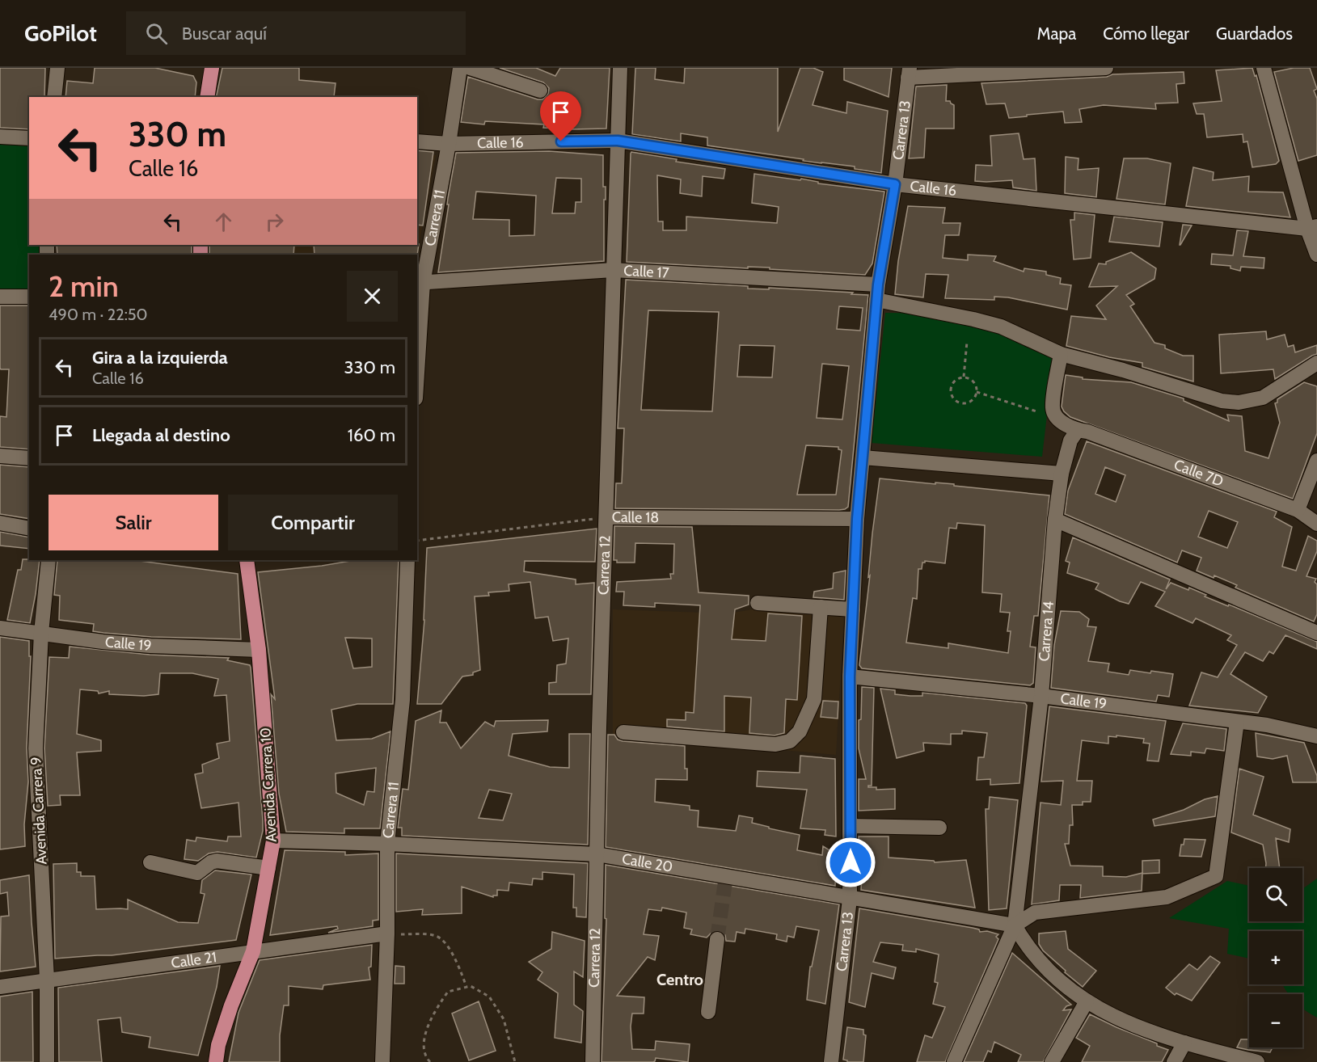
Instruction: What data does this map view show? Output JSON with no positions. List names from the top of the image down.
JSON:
{
  "streets": {
    "main road": ["Avenida Carrera 10"],
    "street": [
      "Carrera 13",
      "Calle 16",
      "Carrera 11",
      "Calle 17",
      "Calle 7D",
      "Calle 18",
      "Carrera 12",
      "Carrera 14",
      "Calle 19",
      "Avenida Carrera 9",
      "Calle 20",
      "Calle 21"
    ]
  },
  "crossings": [
    ["Carrera 13", "Calle 16"],
    ["Carrera 13", "Calle 17"],
    ["Carrera 13", "Calle 18"],
    ["Carrera 13", "Calle 19"],
    ["Carrera 13", "Calle 20"],
    ["Calle 16", "Carrera 11"],
    ["Calle 16", "Carrera 12"],
    ["Carrera 11", "Calle 17"],
    ["Carrera 11", "Calle 20"],
    ["Carrera 11", "Calle 21"],
    ["Calle 17", "Carrera 12"],
    ["Calle 7D", "Carrera 14"],
    ["Calle 18", "Carrera 12"],
    ["Carrera 12", "Calle 20"],
    ["Carrera 14", "Calle 19"],
    ["Carrera 14", "Calle 20"],
    ["Calle 19", "Avenida Carrera 10"],
    ["Calle 19", "Avenida Carrera 9"],
    ["Avenida Carrera 10", "Calle 20"],
    ["Avenida Carrera 10", "Calle 21"],
    ["Avenida Carrera 9", "Calle 21"]
  ],
  "districts": ["Centro"],
  "page": {
    "header": "GoPilot",
    "search": "Buscar aquí",
    "nav": ["Mapa", "Cómo llegar", "Guardados"],
    "turn": ["330 m", "Calle 16"],
    "heading": ["2 min", "490 m · 22:50"],
    "list": [
      {
        "name": "Gira a la izquierda",
        "note": "Calle 16",
        "value": "330 m"
      },
      {
        "name": "Llegada al destino",
        "value": "160 m"
      }
    ],
    "buttons": ["Salir", "Compartir"],
    "map_buttons": ["+", "−"]
  }
}
